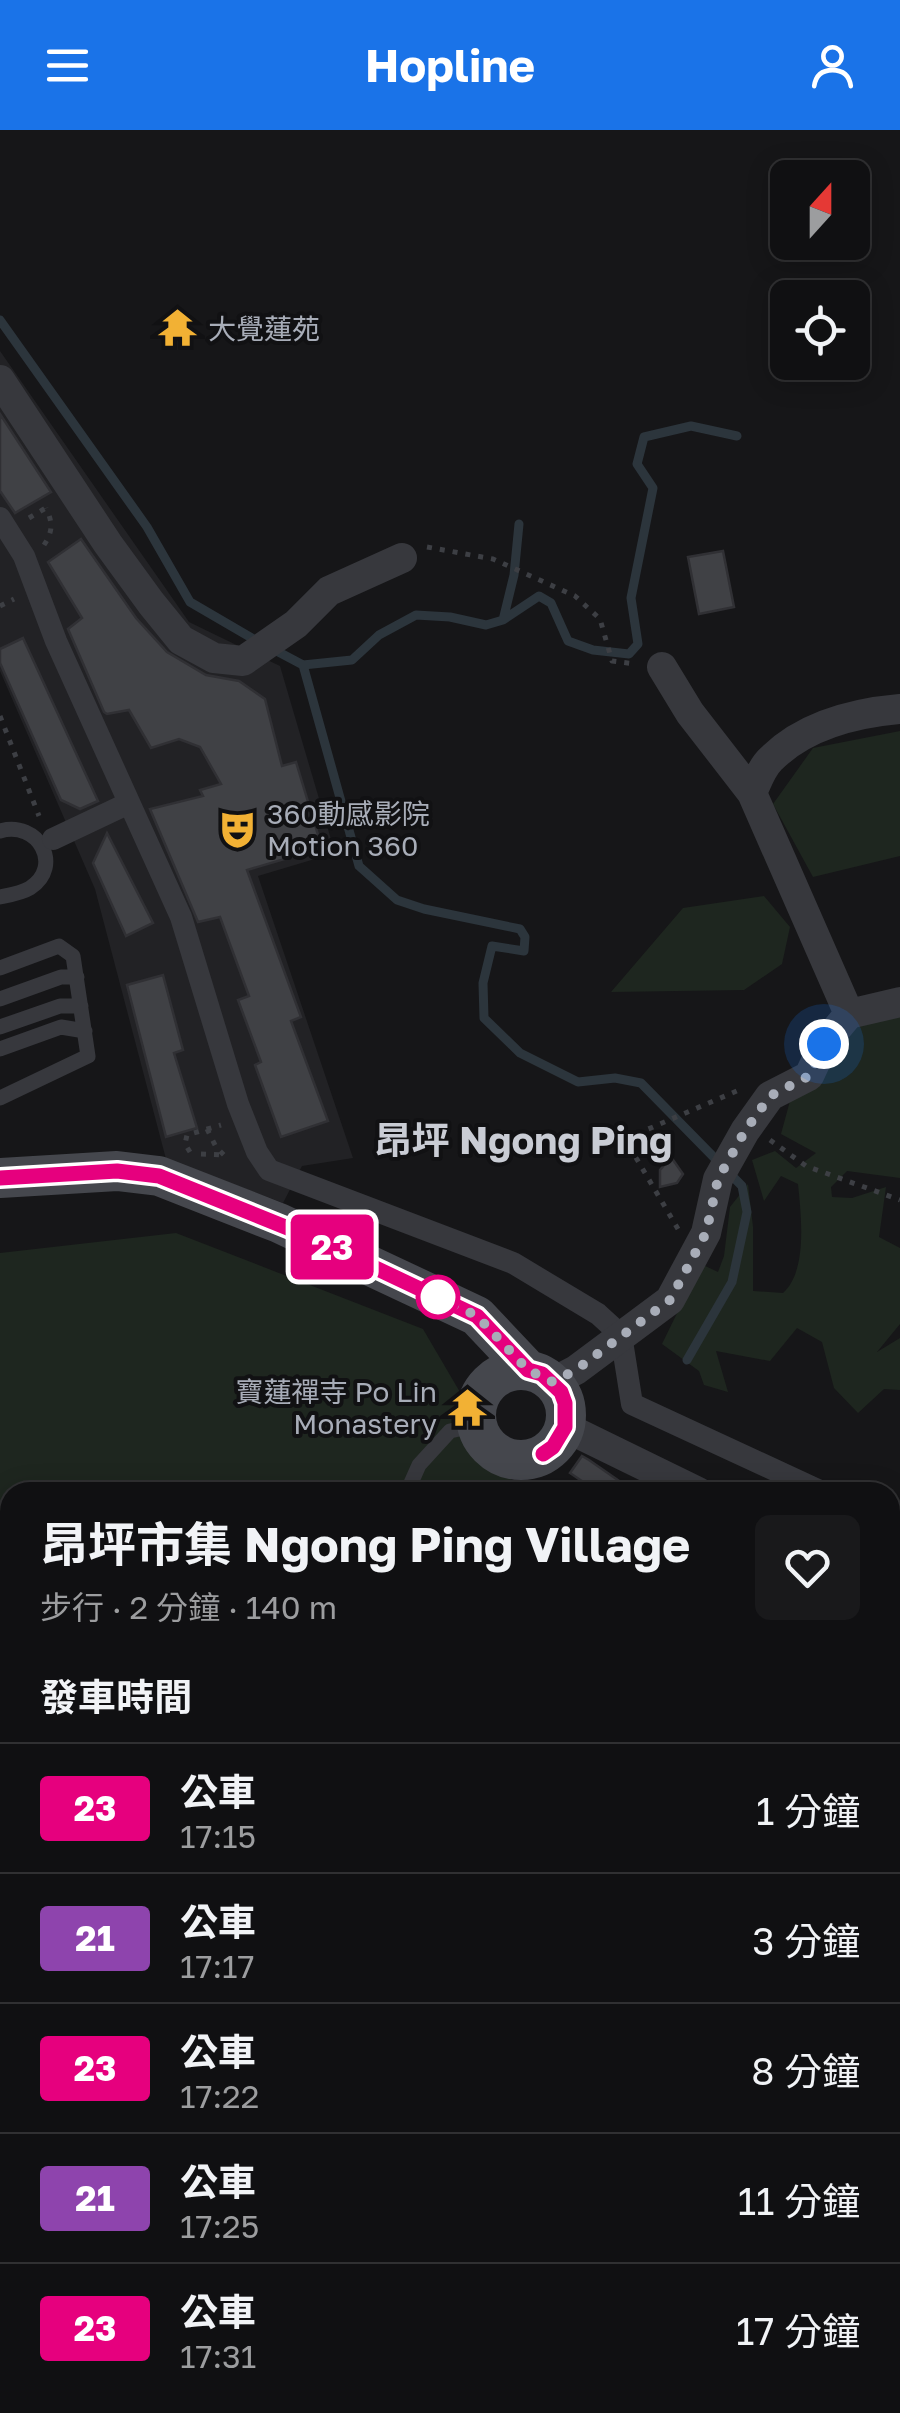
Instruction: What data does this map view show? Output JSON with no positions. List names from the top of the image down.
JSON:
{
  "districts": ["昂坪 Ngong Ping"],
  "places": {
    "temple": ["大覺蓮苑", "寶蓮禪寺 Po Lin Monastery"],
    "theatre": ["360動感影院 Motion 360"]
  },
  "lines": ["bus line 23"],
  "north": "top",
  "page": {
    "header": "Hopline",
    "on_map": "23",
    "heading": [
      ["昂坪市集 Ngong Ping Village", "步行 · 2 分鐘 · 140 m"],
      "發車時間"
    ],
    "list": [
      {
        "mark": "23",
        "name": "公車",
        "note": "17:15",
        "value": "1 分鐘"
      },
      {
        "mark": "21",
        "name": "公車",
        "note": "17:17",
        "value": "3 分鐘"
      },
      {
        "mark": "23",
        "name": "公車",
        "note": "17:22",
        "value": "8 分鐘"
      },
      {
        "mark": "21",
        "name": "公車",
        "note": "17:25",
        "value": "11 分鐘"
      },
      {
        "mark": "23",
        "name": "公車",
        "note": "17:31",
        "value": "17 分鐘"
      }
    ]
  }
}
